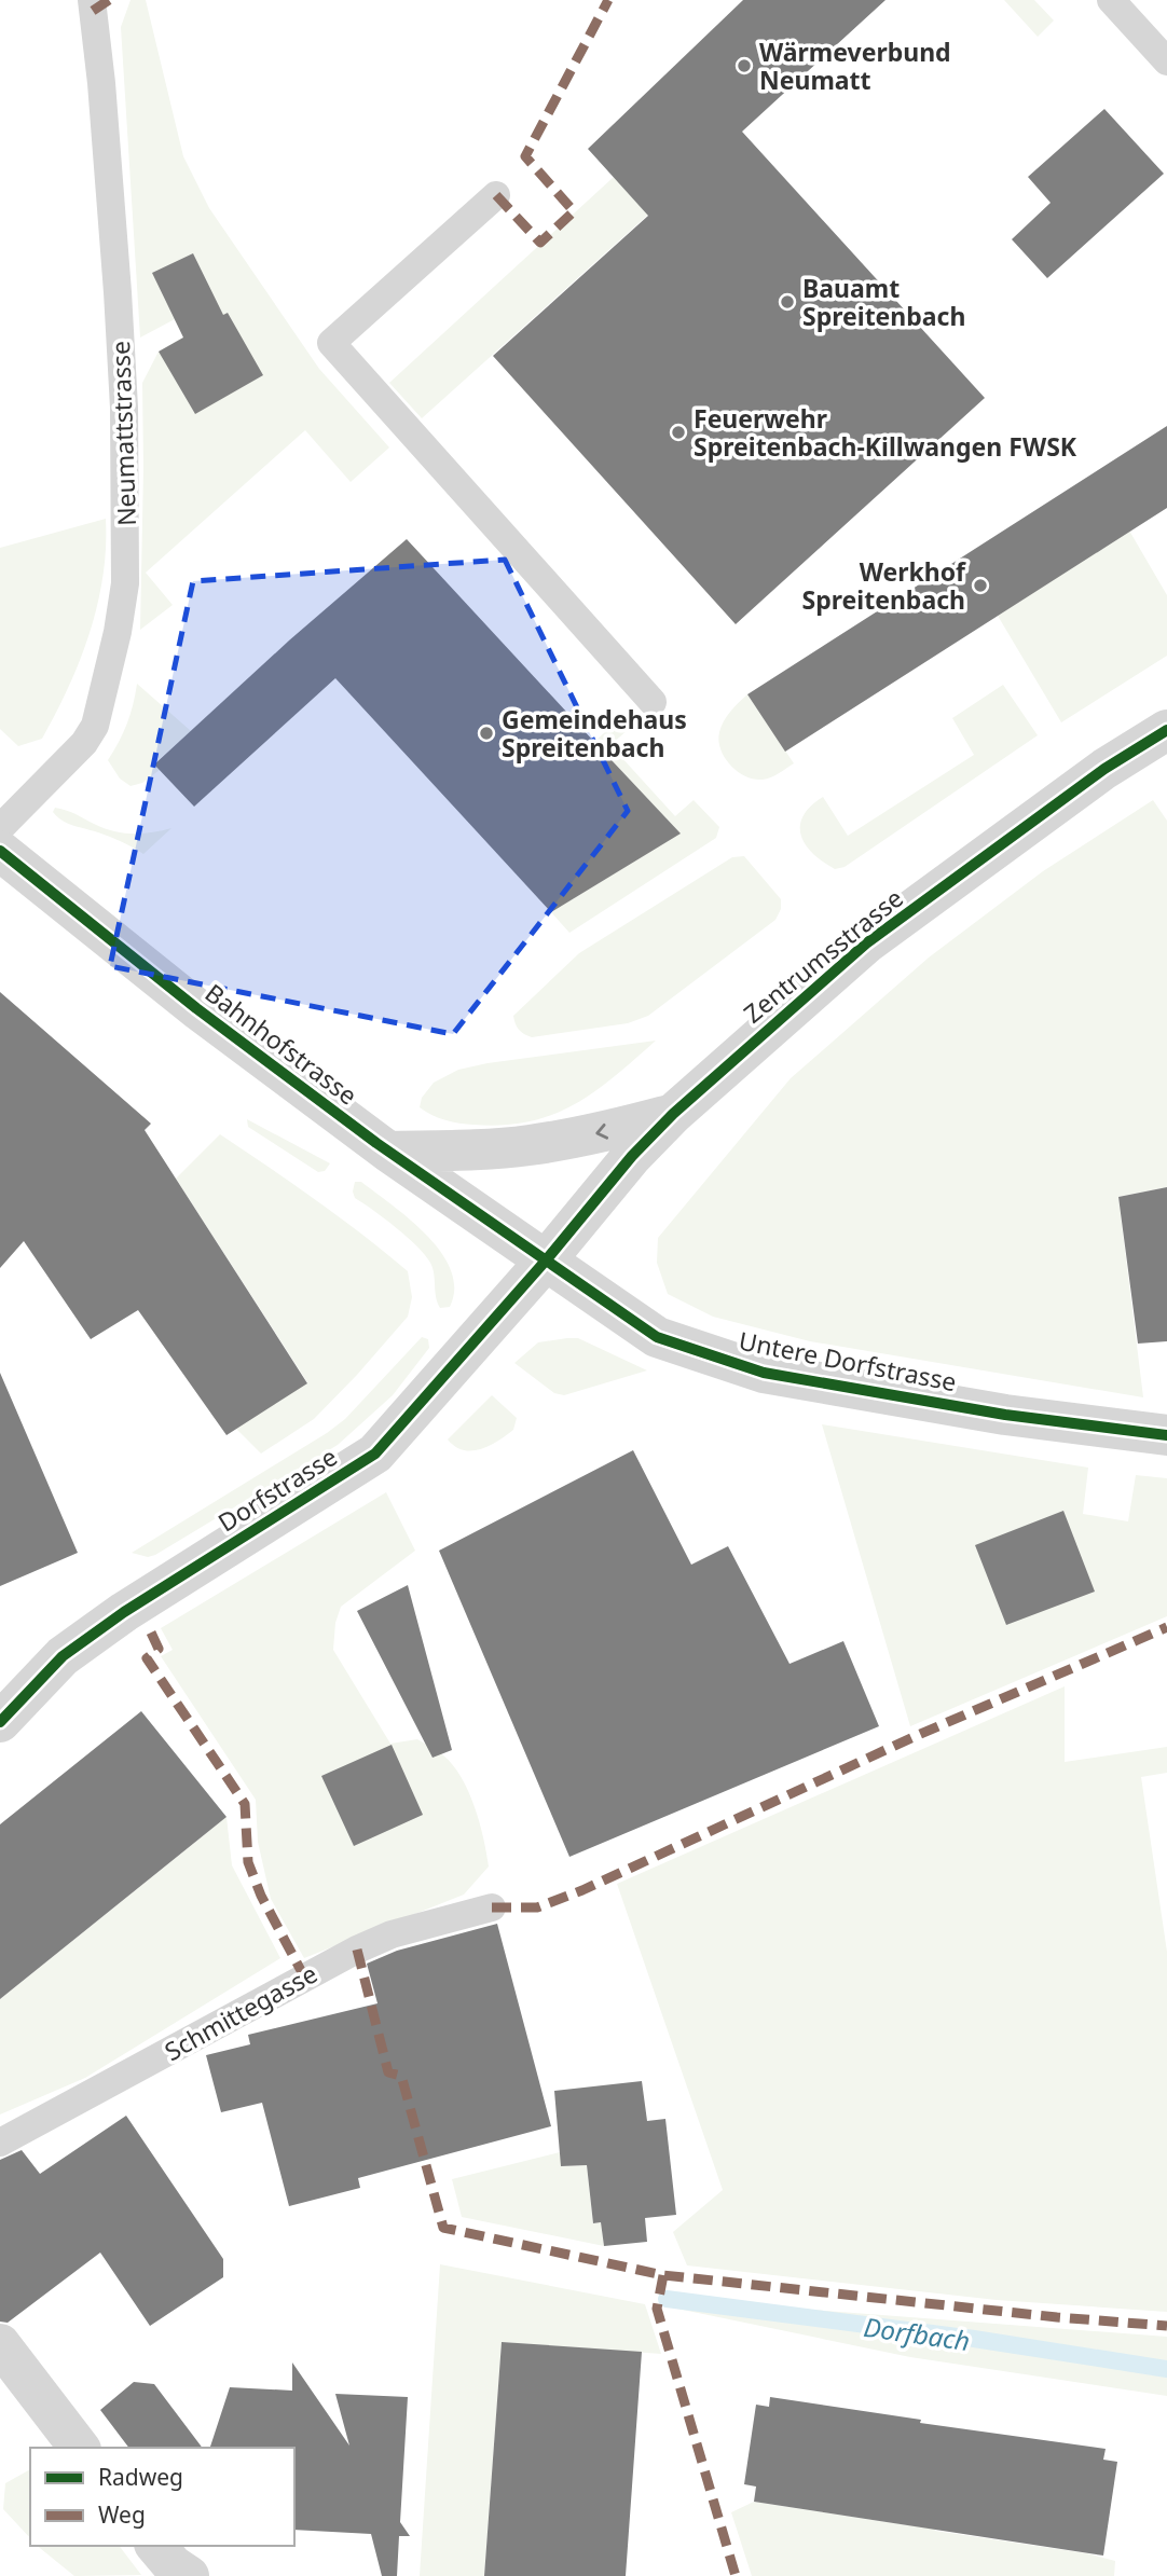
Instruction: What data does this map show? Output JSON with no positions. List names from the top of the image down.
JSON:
{
  "streets": {
    "street": [
      "Zentrumsstrasse",
      "Bahnhofstrasse",
      "Untere Dorfstrasse",
      "Dorfstrasse"
    ],
    "lane": ["Neumattstrasse", "Schmittegasse"]
  },
  "crossings": [
    ["Zentrumsstrasse", "Bahnhofstrasse"],
    ["Zentrumsstrasse", "Untere Dorfstrasse"],
    ["Zentrumsstrasse", "Dorfstrasse"],
    ["Bahnhofstrasse", "Untere Dorfstrasse"],
    ["Bahnhofstrasse", "Dorfstrasse"],
    ["Untere Dorfstrasse", "Dorfstrasse"]
  ],
  "water": ["Dorfbach"],
  "places": [
    "Wärmeverbund Neumatt",
    "Bauamt Spreitenbach",
    "Feuerwehr Spreitenbach-Killwangen FWSK",
    "Werkhof Spreitenbach",
    "Gemeindehaus Spreitenbach"
  ],
  "legend": ["Radweg", "Weg"]
}
